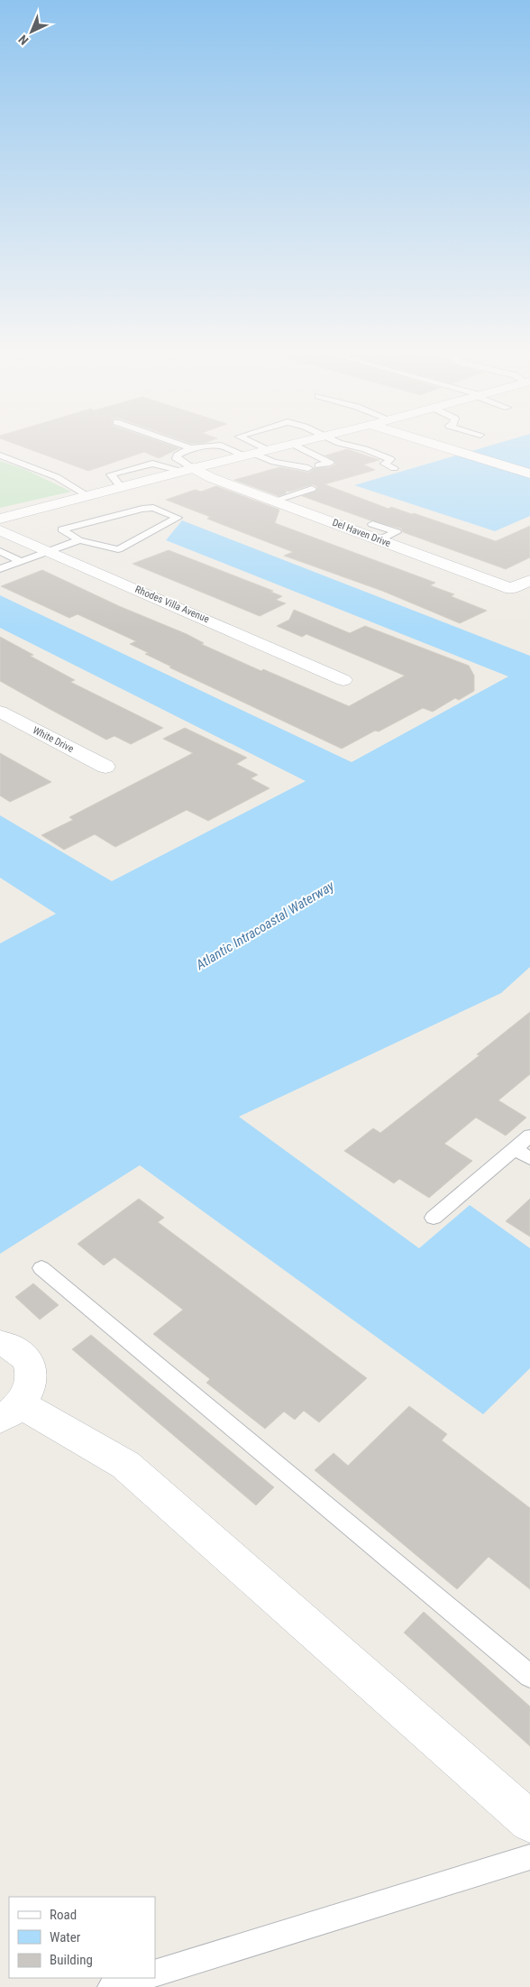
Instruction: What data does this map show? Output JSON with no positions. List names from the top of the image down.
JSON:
{
  "streets": {
    "street": ["Del Haven Drive", "Rhodes Villa Avenue", "White Drive"]
  },
  "water": ["Atlantic Intracoastal Waterway"],
  "legend": ["Road", "Water", "Building"],
  "north": "bottom left"
}
